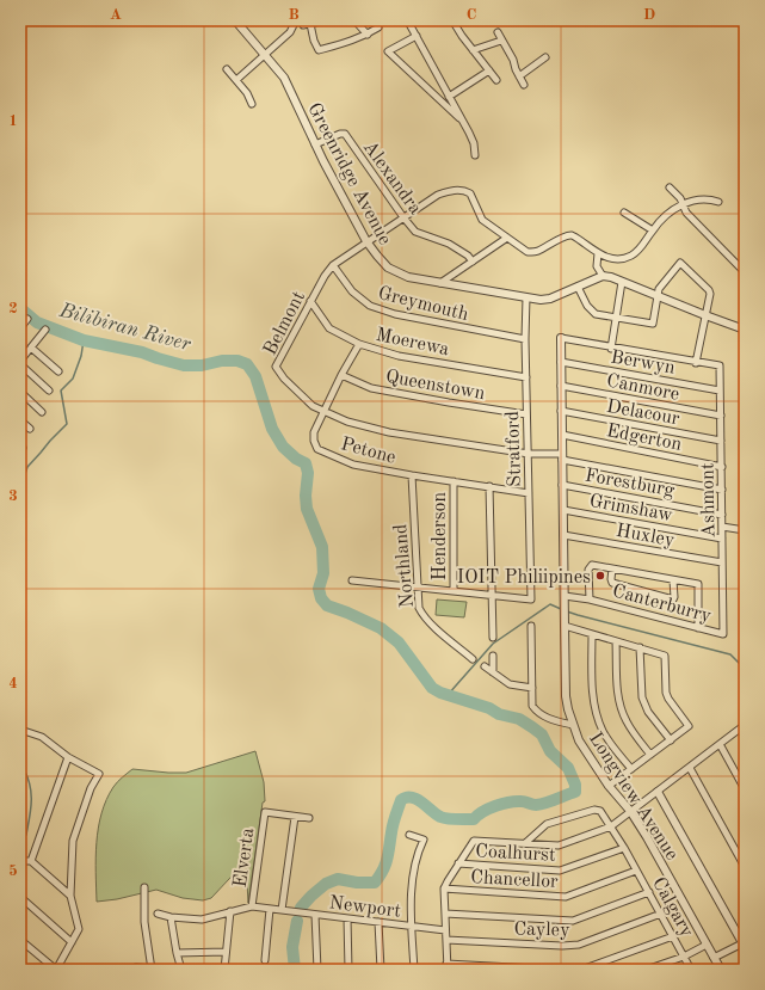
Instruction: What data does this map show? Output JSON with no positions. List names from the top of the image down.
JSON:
{
  "streets": {
    "street": [
      "Greenridge Avenue",
      "Alexandra",
      "Greymouth",
      "Belmont",
      "Moerewa",
      "Berwyn",
      "Queenstown",
      "Canmore",
      "Delacour",
      "Edgerton",
      "Petone",
      "Stratford",
      "Forestburg",
      "Ashmont",
      "Grimshaw",
      "Huxley",
      "Henderson",
      "Northland",
      "Canterburry",
      "Longview Avenue",
      "Coalhurst",
      "Elverta",
      "Chancellor",
      "Newport",
      "Calgary",
      "Cayley"
    ]
  },
  "crossings": [
    ["Greenridge Avenue", "Alexandra"],
    ["Greenridge Avenue", "Belmont"],
    ["Greenridge Avenue", "Stratford"],
    ["Alexandra", "Belmont"],
    ["Greymouth", "Belmont"],
    ["Greymouth", "Stratford"],
    ["Belmont", "Moerewa"],
    ["Belmont", "Petone"],
    ["Belmont", "Stratford"],
    ["Belmont", "Ashmont"],
    ["Belmont", "Longview Avenue"],
    ["Moerewa", "Petone"],
    ["Moerewa", "Stratford"],
    ["Berwyn", "Ashmont"],
    ["Berwyn", "Longview Avenue"],
    ["Queenstown", "Petone"],
    ["Queenstown", "Stratford"],
    ["Canmore", "Ashmont"],
    ["Canmore", "Longview Avenue"],
    ["Delacour", "Ashmont"],
    ["Delacour", "Longview Avenue"],
    ["Edgerton", "Ashmont"],
    ["Edgerton", "Longview Avenue"],
    ["Petone", "Stratford"],
    ["Petone", "Henderson"],
    ["Petone", "Northland"],
    ["Forestburg", "Ashmont"],
    ["Forestburg", "Longview Avenue"],
    ["Ashmont", "Grimshaw"],
    ["Ashmont", "Huxley"],
    ["Ashmont", "Canterburry"],
    ["Grimshaw", "Longview Avenue"],
    ["Huxley", "Longview Avenue"],
    ["Canterburry", "Longview Avenue"],
    ["Coalhurst", "Calgary"],
    ["Elverta", "Newport"],
    ["Chancellor", "Calgary"],
    ["Calgary", "Cayley"]
  ],
  "water": ["Bilibiran River"],
  "places": ["IOIT Philiipines"],
  "grid": {
    "columns": [
      "A",
      "B",
      "C",
      "D"
    ],
    "rows": [
      "1",
      "2",
      "3",
      "4",
      "5"
    ]
  }
}
